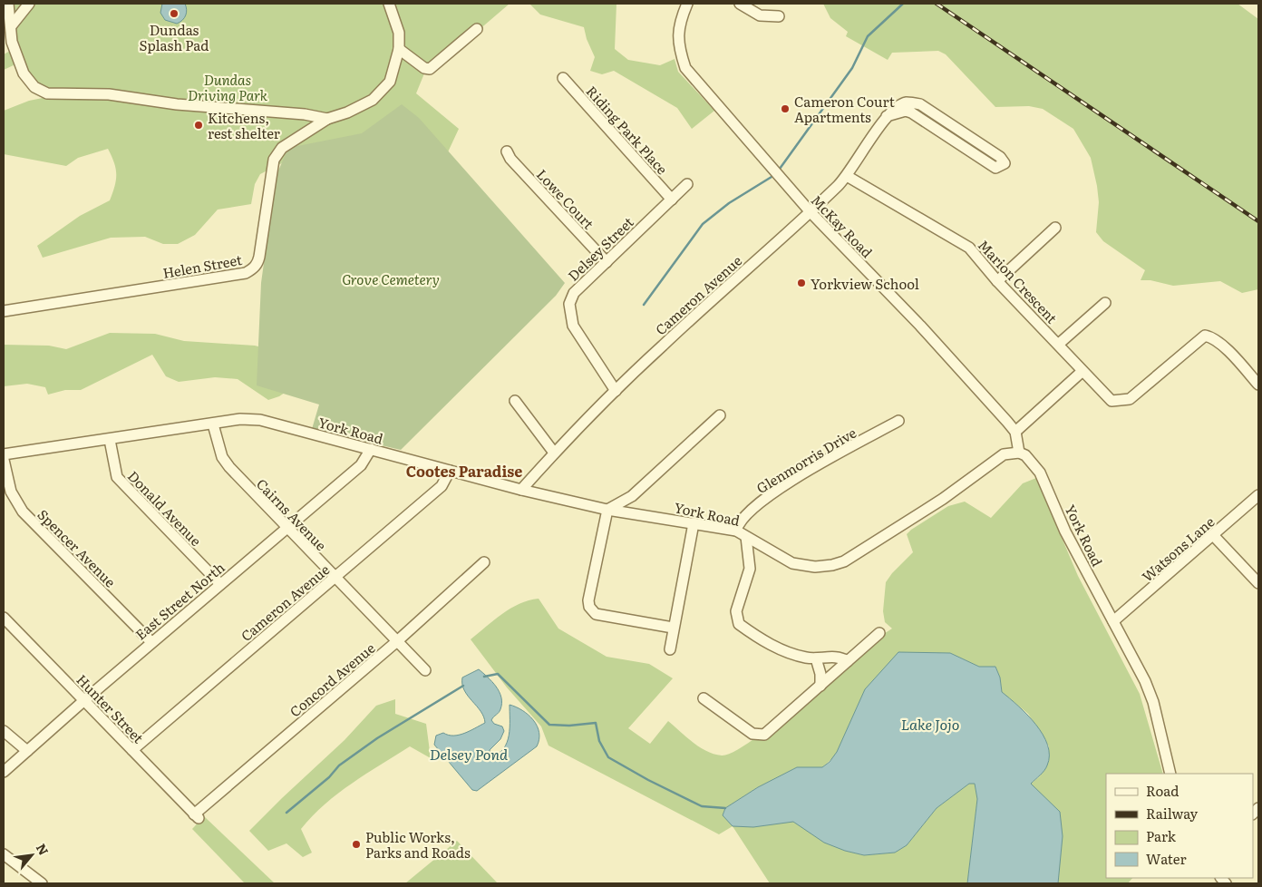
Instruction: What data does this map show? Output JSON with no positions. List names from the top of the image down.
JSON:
{
  "streets": {
    "street": [
      "Riding Park Place",
      "Lowe Court",
      "McKay Road",
      "Delsey Street",
      "Helen Street",
      "Marion Crescent",
      "Cameron Avenue",
      "York Road",
      "Glenmorris Drive",
      "Donald Avenue",
      "Cairns Avenue",
      "Spencer Avenue",
      "Watsons Lane",
      "East Street North",
      "Concord Avenue",
      "Hunter Street"
    ]
  },
  "crossings": [
    ["Riding Park Place", "Delsey Street"],
    ["Lowe Court", "Delsey Street"],
    ["McKay Road", "Cameron Avenue"],
    ["Delsey Street", "Cameron Avenue"],
    ["Marion Crescent", "Cameron Avenue"],
    ["Cameron Avenue", "York Road"],
    ["Cameron Avenue", "Cairns Avenue"],
    ["Cameron Avenue", "Hunter Street"],
    ["York Road", "Glenmorris Drive"],
    ["York Road", "Donald Avenue"],
    ["York Road", "Cairns Avenue"],
    ["York Road", "Watsons Lane"],
    ["York Road", "East Street North"],
    ["Donald Avenue", "East Street North"],
    ["Cairns Avenue", "East Street North"],
    ["Cairns Avenue", "Concord Avenue"],
    ["Spencer Avenue", "East Street North"],
    ["East Street North", "Hunter Street"],
    ["Concord Avenue", "Hunter Street"]
  ],
  "districts": ["Cootes Paradise"],
  "water": ["Lake Jojo", "Delsey Pond"],
  "parks": ["Dundas Driving Park", "Grove Cemetery"],
  "places": [
    "Dundas Splash Pad",
    "Cameron Court Apartments",
    "Kitchens, rest shelter",
    "Yorkview School",
    "Public Works, Parks and Roads"
  ],
  "legend": [
    "Road",
    "Railway",
    "Park",
    "Water"
  ],
  "north": "top right"
}
